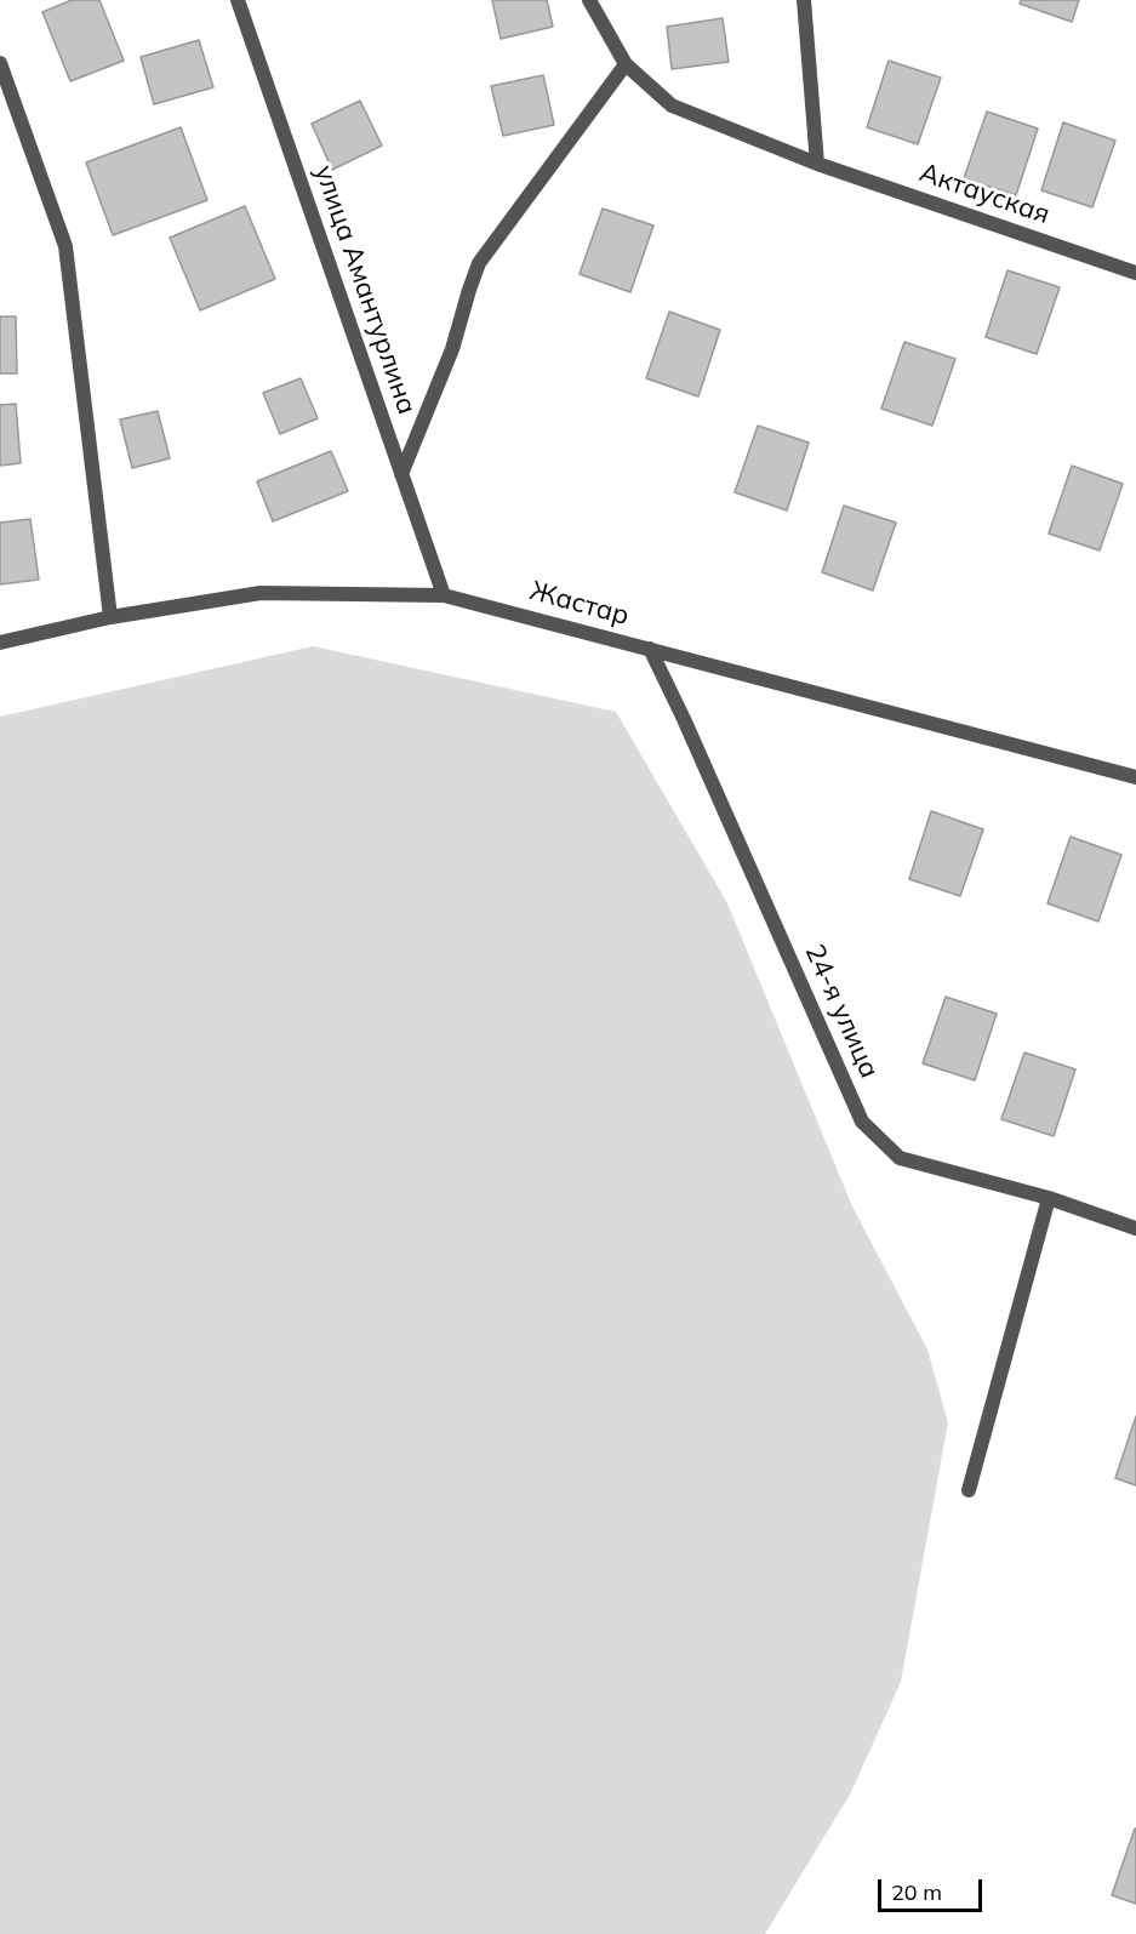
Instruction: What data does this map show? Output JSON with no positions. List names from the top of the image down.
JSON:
{
  "streets": {
    "street": [
      "Актауская",
      "улица Амантурлина",
      "Жастар",
      "24-я улица"
    ]
  },
  "crossings": [
    ["улица Амантурлина", "Жастар"],
    ["Жастар", "24-я улица"]
  ],
  "scale_bar": "20 m"
}
